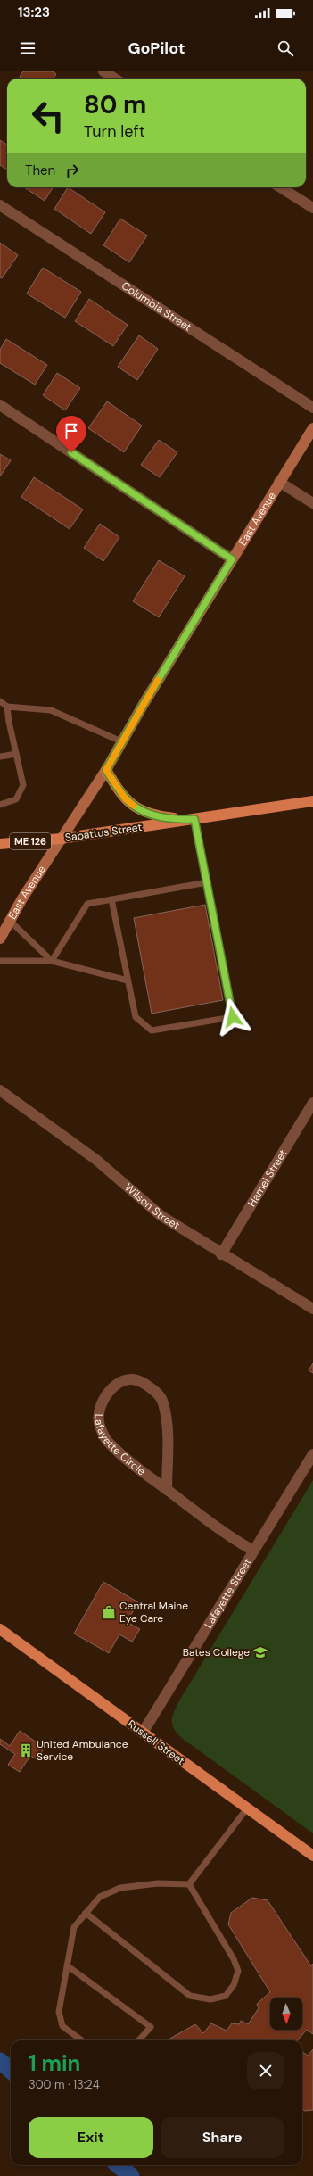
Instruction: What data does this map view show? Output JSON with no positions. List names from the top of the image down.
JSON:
{
  "streets": {
    "main road": [
      "East Avenue",
      "Sabattus Street",
      "ME 126",
      "Russell Street"
    ],
    "street": [
      "Columbia Street",
      "Hamel Street",
      "Wilson Street",
      "Lafayette Circle",
      "Lafayette Street"
    ]
  },
  "crossings": [
    ["East Avenue", "Sabattus Street"],
    ["Hamel Street", "Wilson Street"],
    ["Lafayette Circle", "Lafayette Street"],
    ["Lafayette Street", "Russell Street"]
  ],
  "places": {
    "shop": ["Central Maine Eye Care"],
    "school or university": ["Bates College"],
    "building": ["United Ambulance Service"]
  },
  "north": "bottom",
  "page": {
    "status": "13:23",
    "header": "GoPilot",
    "turn": ["80 m", "Turn left"],
    "then": "Then",
    "heading": ["1 min", "300 m · 13:24"],
    "buttons": ["Exit", "Share"]
  }
}
